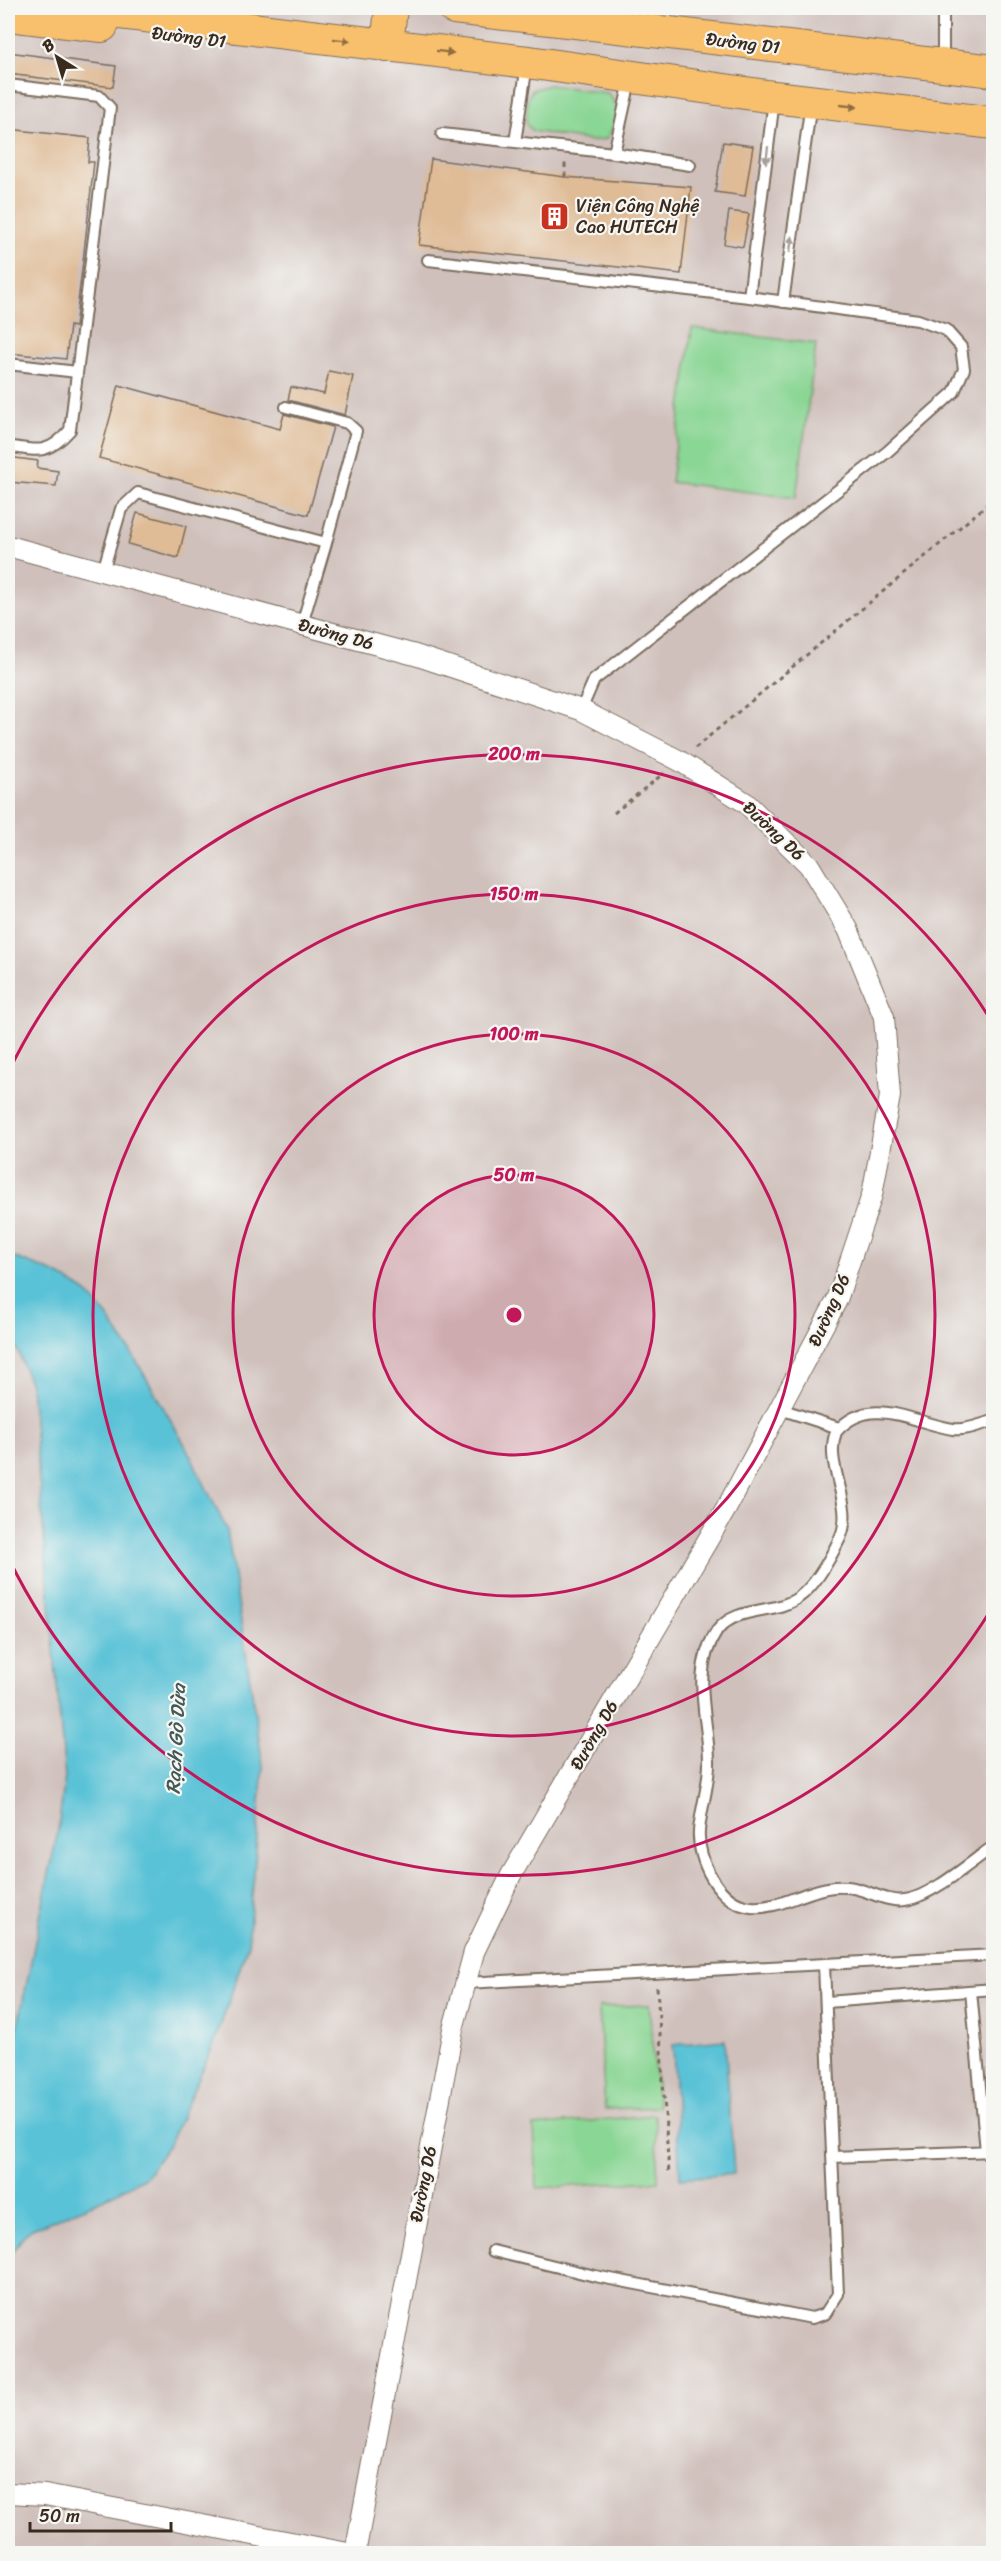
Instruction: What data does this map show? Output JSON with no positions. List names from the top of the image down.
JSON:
{
  "streets": {
    "main road": ["Đường D1"],
    "street": ["Đường D6"]
  },
  "water": ["Rạch Gò Dừa"],
  "places": {
    "building": ["Viện Công Nghệ Cao HUTECH"]
  },
  "scale_bar": "50 m",
  "north": "top left",
  "rings": [
    "200 m",
    "150 m",
    "100 m",
    "50 m"
  ]
}
